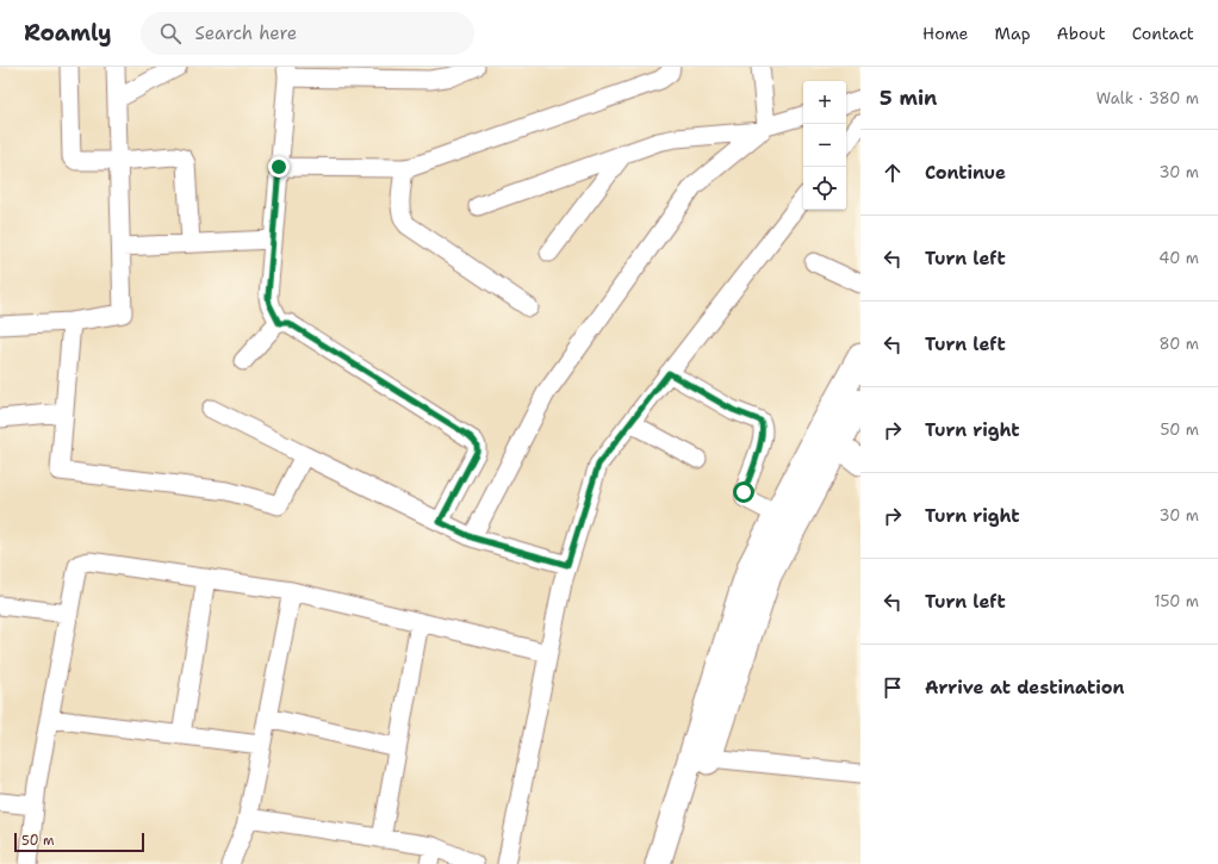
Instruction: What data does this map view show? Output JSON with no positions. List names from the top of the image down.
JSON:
{
  "scale_bar": "50 m",
  "page": {
    "header": "Roamly",
    "search": "Search here",
    "nav": [
      "Home",
      "Map",
      "About",
      "Contact"
    ],
    "heading": ["5 min", "Walk · 380 m"],
    "map_buttons": ["+", "−"],
    "list": [
      ["Continue", "30 m"],
      ["Turn left", "40 m"],
      ["Turn left", "80 m"],
      ["Turn right", "50 m"],
      ["Turn right", "30 m"],
      ["Turn left", "150 m"],
      "Arrive at destination"
    ],
    "scale": "50 m"
  }
}
